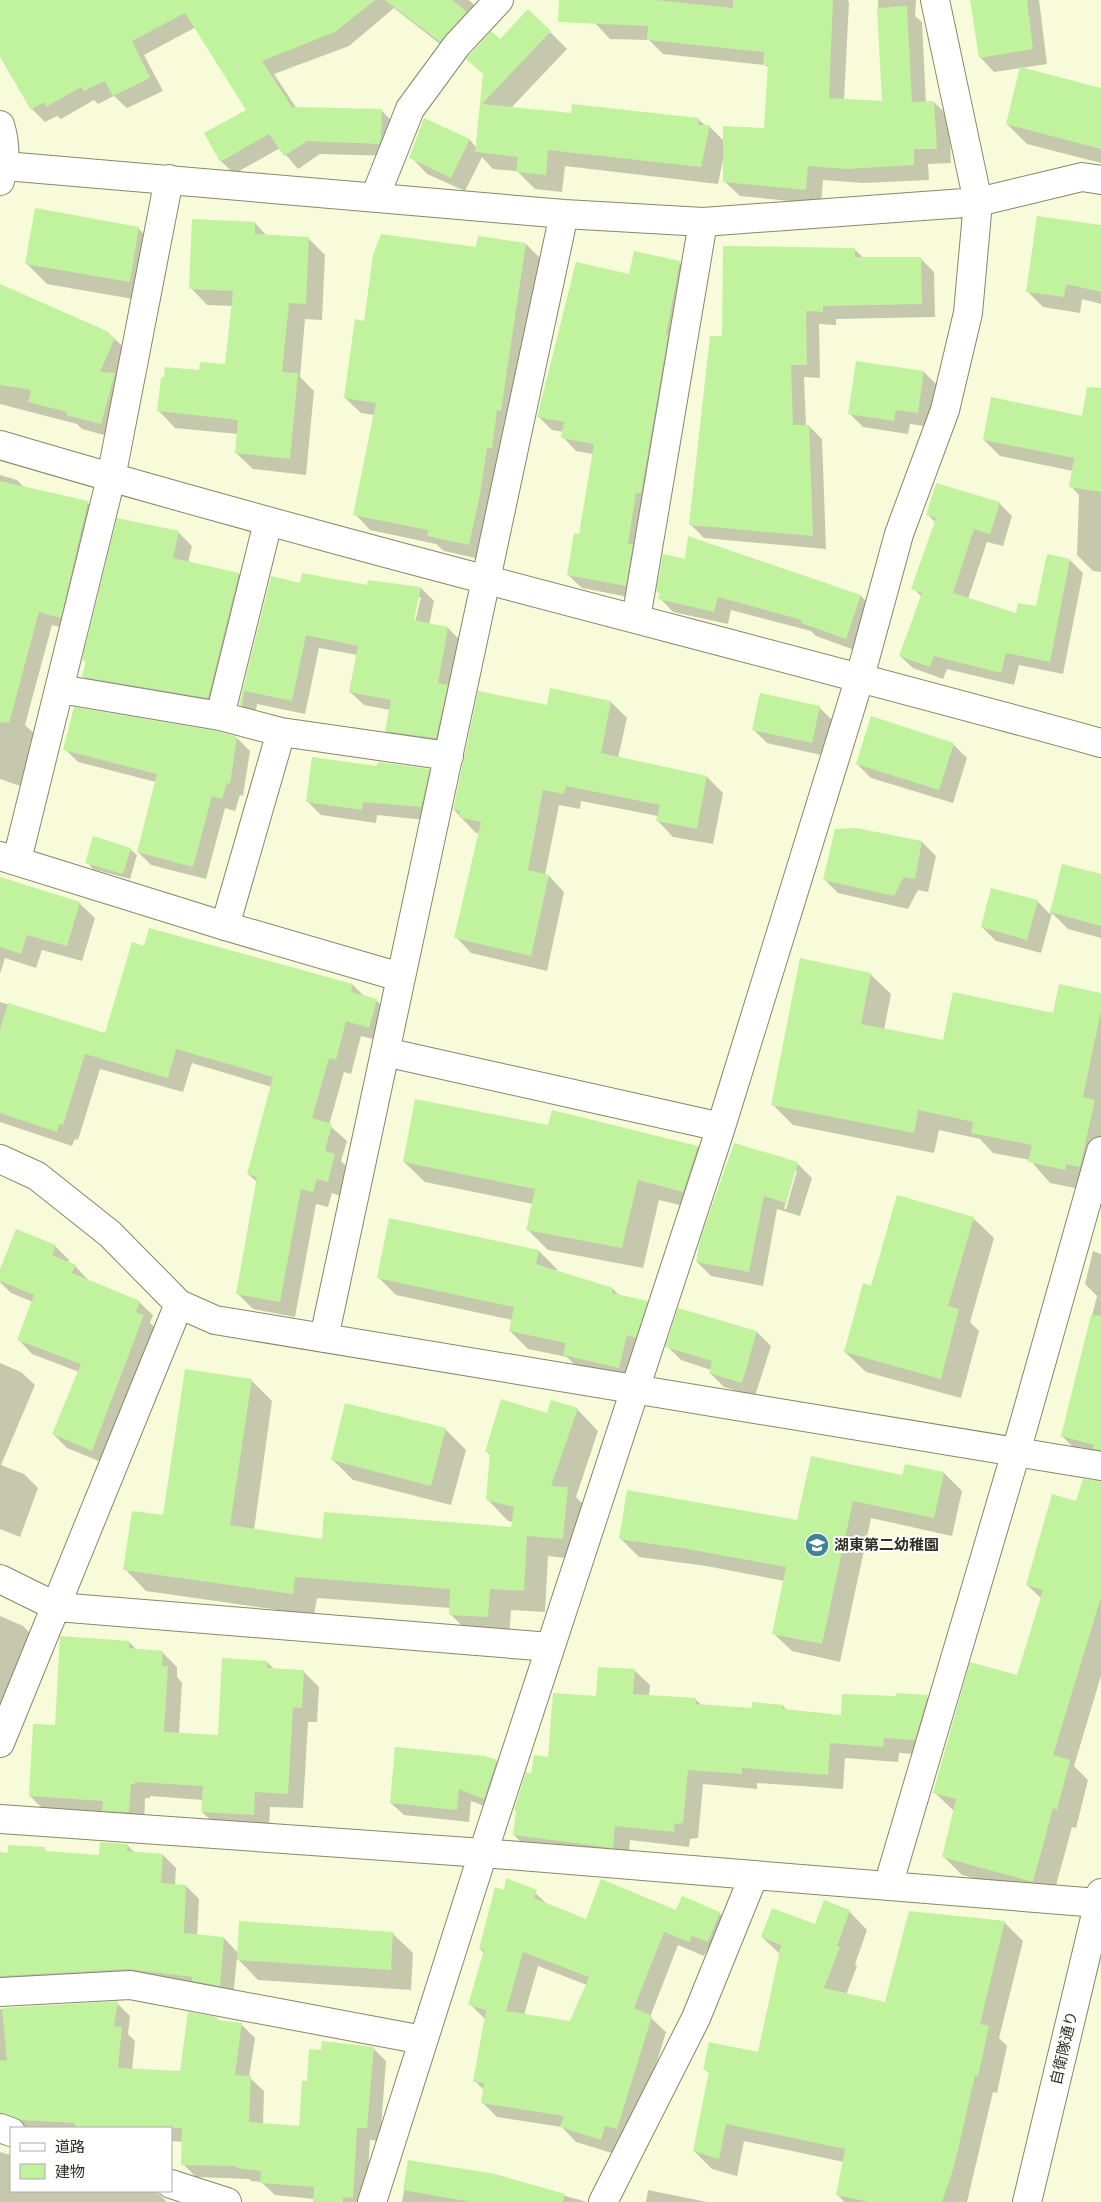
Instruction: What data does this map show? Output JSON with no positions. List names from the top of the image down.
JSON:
{
  "streets": {
    "street": ["自衛隊通り"]
  },
  "places": {
    "school or university": ["湖東第二幼稚園"]
  },
  "legend": ["道路", "建物"]
}
